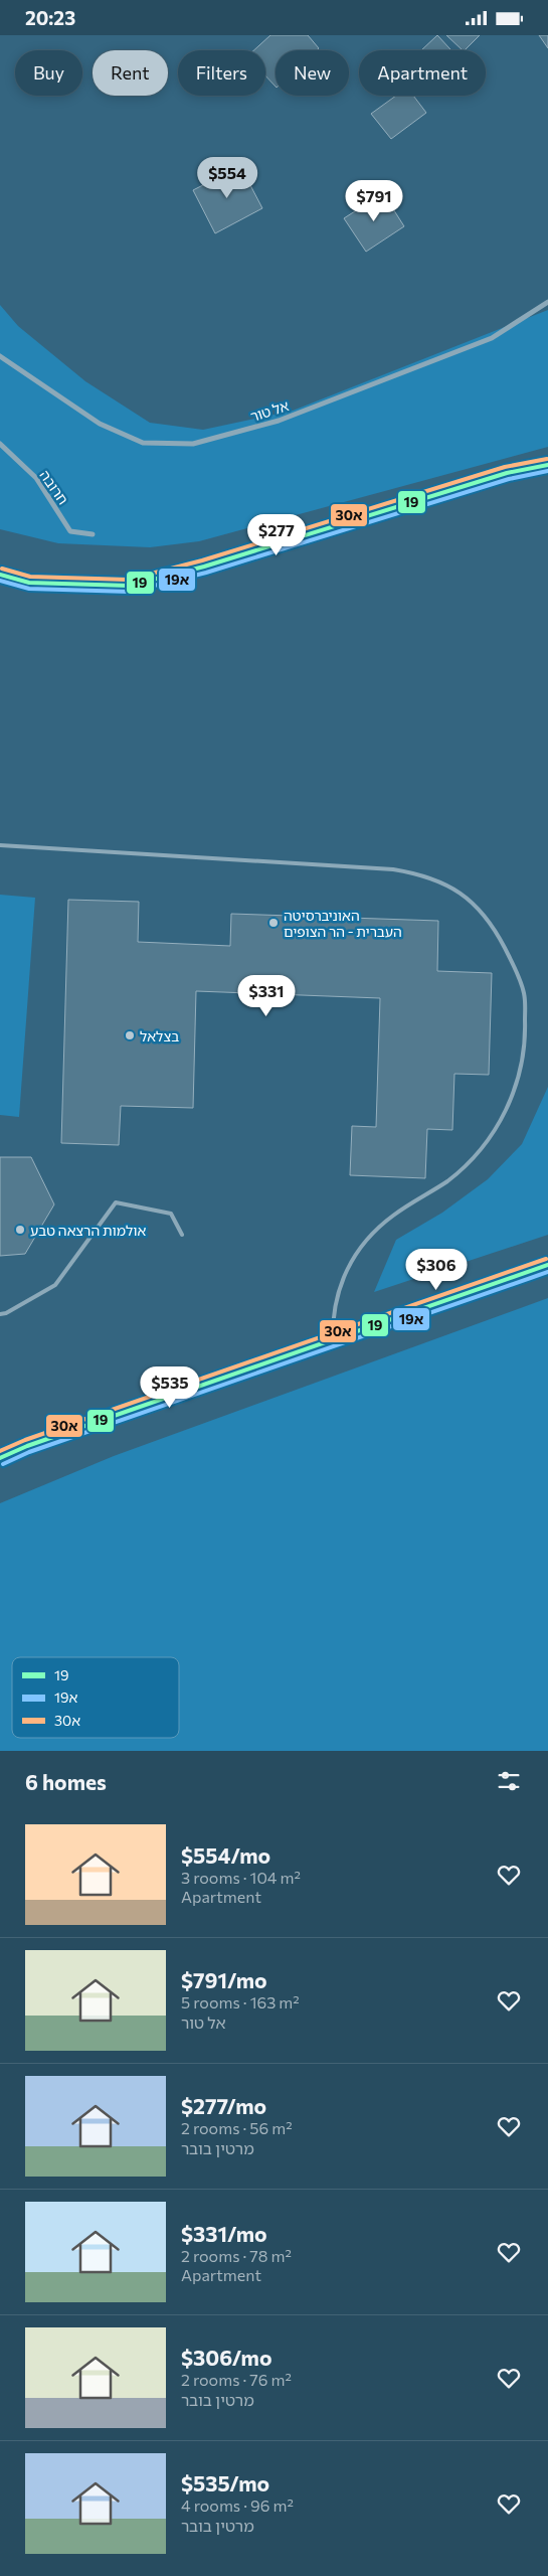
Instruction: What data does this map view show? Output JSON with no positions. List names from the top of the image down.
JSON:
{
  "streets": {
    "street": ["אל טור", "חרובה"]
  },
  "places": ["האוניברסיטה העברית - הר הצופים", "בצלאל", "אולמות הרצאה טבע"],
  "lines": ["transit line 30א", "transit line 19", "transit line 19א"],
  "legend": ["19", "19א", "30א"],
  "page": {
    "status": "20:23",
    "chip": [
      "Buy",
      "Rent",
      "Filters",
      "New",
      "Apartment"
    ],
    "price": [
      "$554",
      "$791",
      "$277",
      "$331",
      "$306",
      "$535"
    ],
    "heading": "6 homes",
    "list": [
      {
        "name": "$554/mo",
        "note": "3 rooms · 104 m² · Apartment"
      },
      {
        "name": "$791/mo",
        "note": "5 rooms · 163 m² · אל טור"
      },
      {
        "name": "$277/mo",
        "note": "2 rooms · 56 m² · מרטין בובר"
      },
      {
        "name": "$331/mo",
        "note": "2 rooms · 78 m² · Apartment"
      },
      {
        "name": "$306/mo",
        "note": "2 rooms · 76 m² · מרטין בובר"
      },
      {
        "name": "$535/mo",
        "note": "4 rooms · 96 m² · מרטין בובר"
      }
    ]
  }
}
